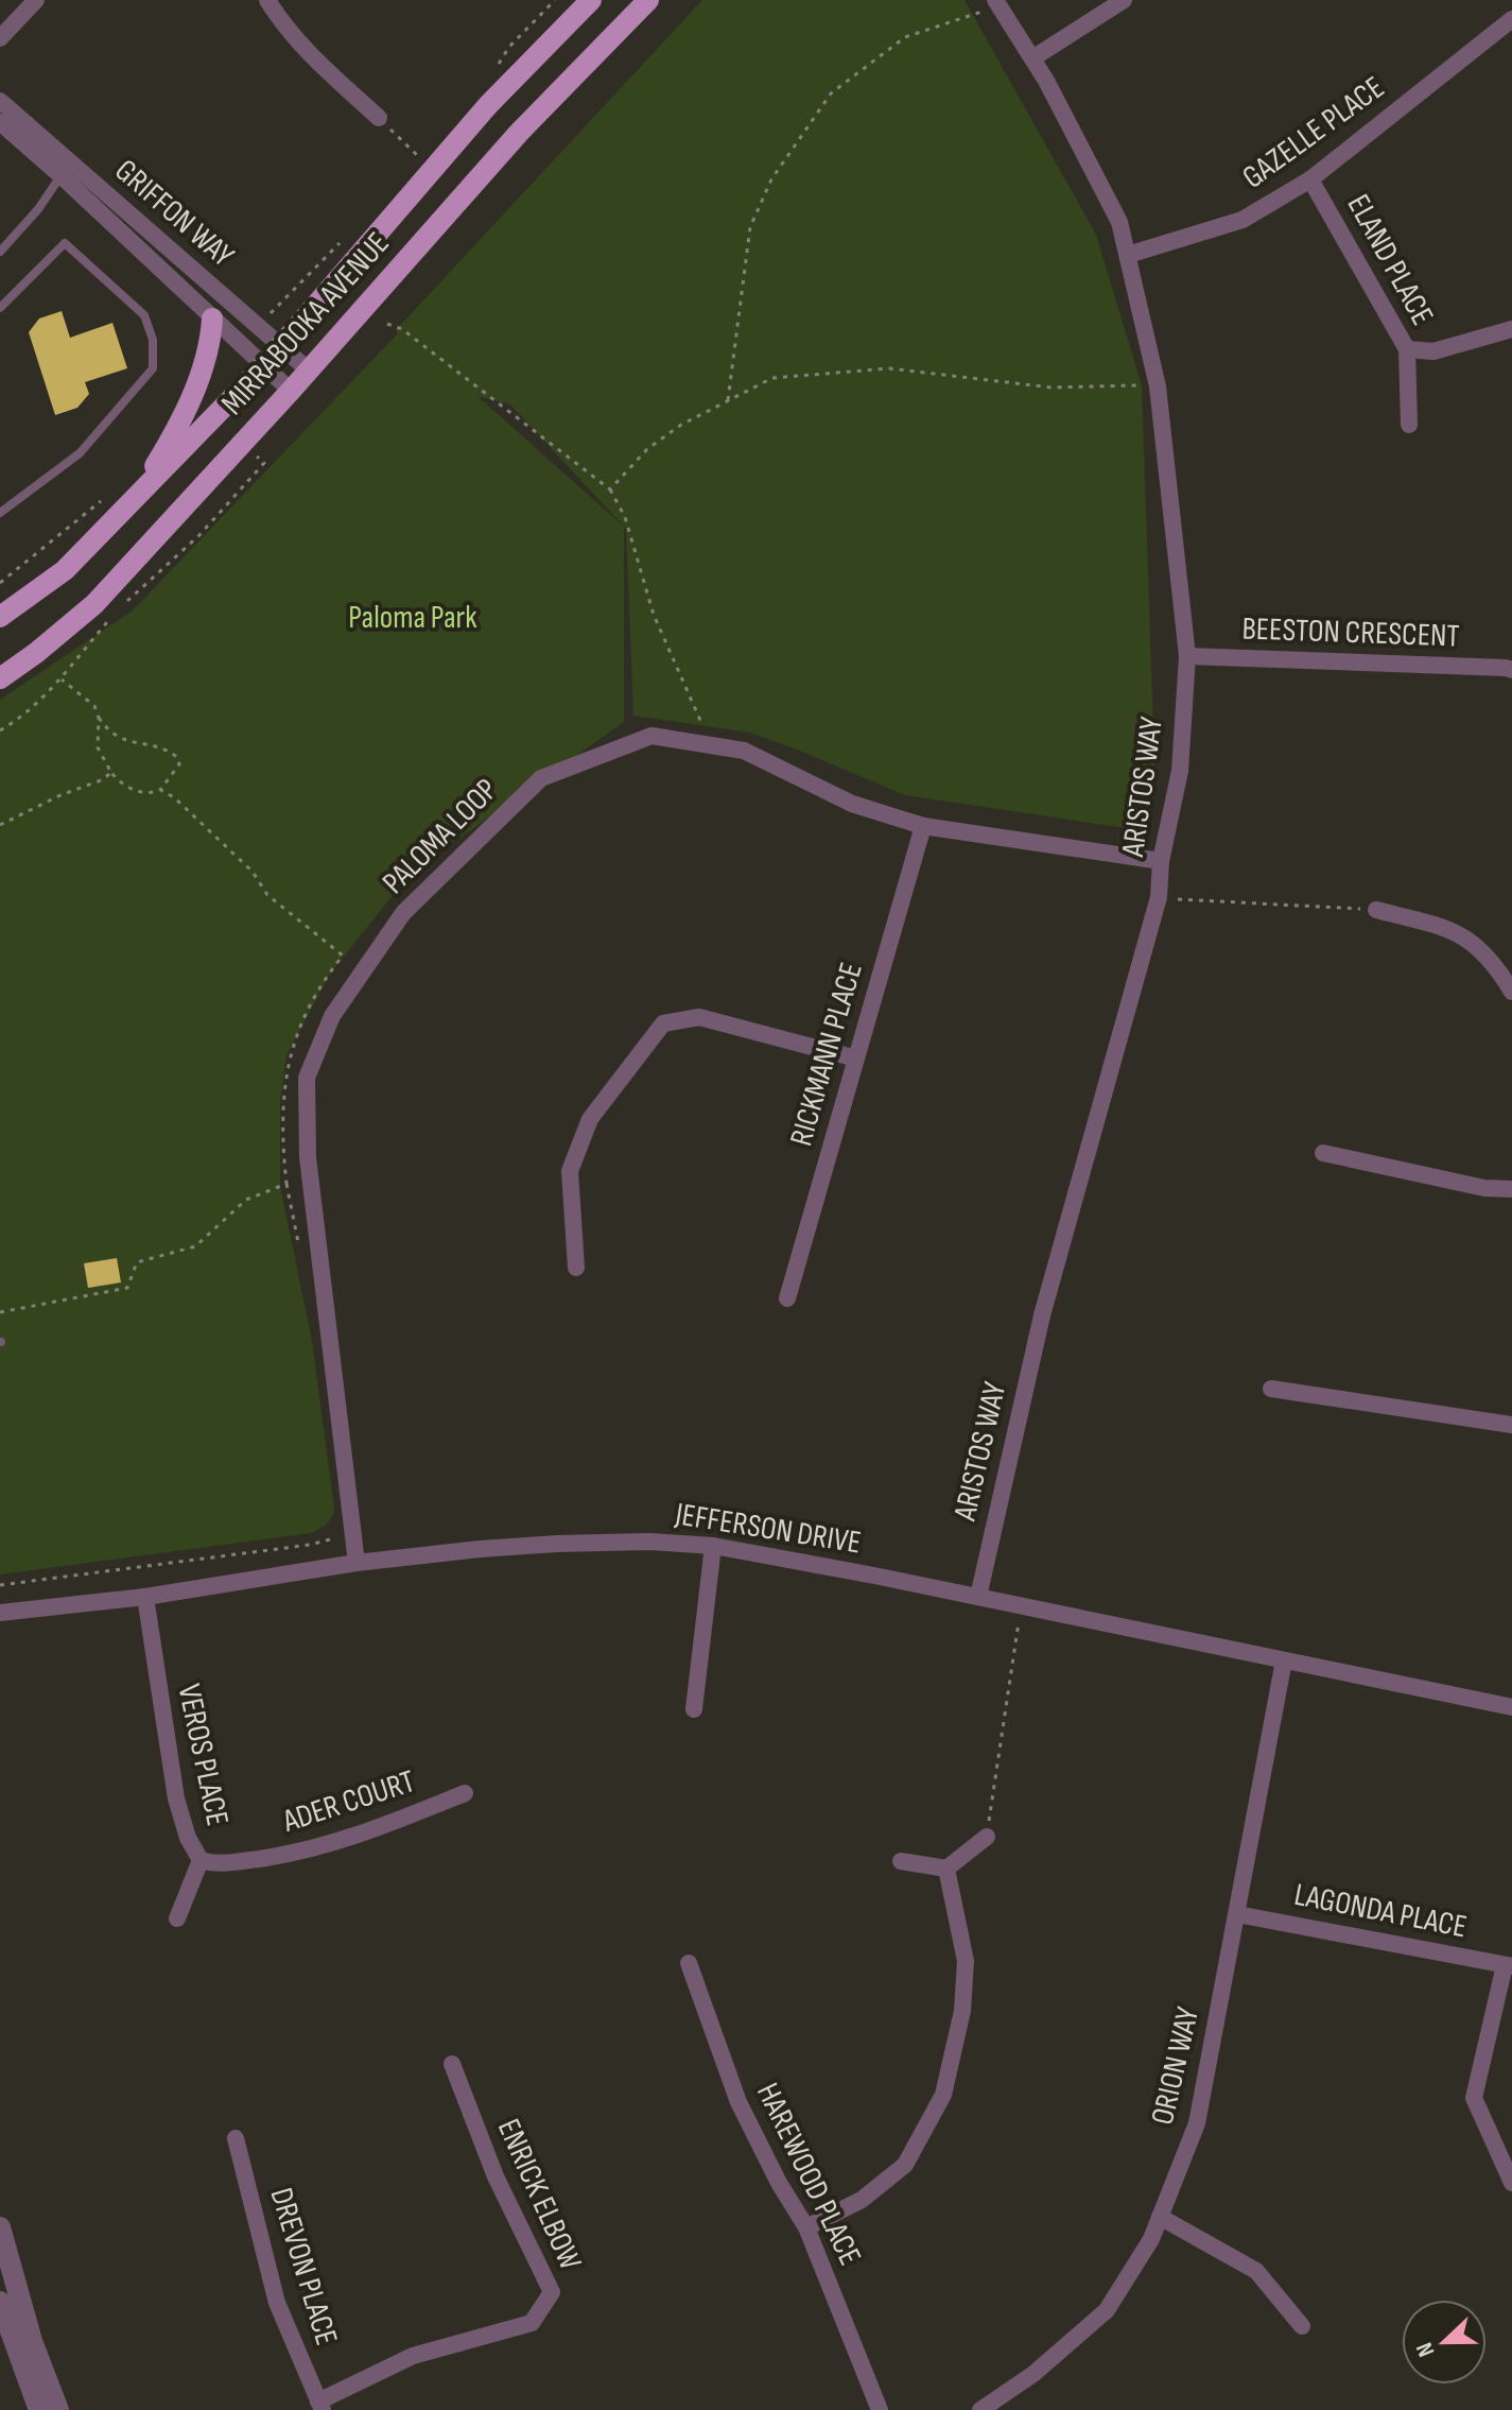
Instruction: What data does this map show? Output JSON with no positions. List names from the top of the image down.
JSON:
{
  "streets": {
    "main road": ["MIRRABOOKA AVENUE"],
    "street": [
      "GAZELLE PLACE",
      "GRIFFON WAY",
      "ELAND PLACE",
      "BEESTON CRESCENT",
      "ARISTOS WAY",
      "PALOMA LOOP",
      "RICKMANN PLACE",
      "JEFFERSON DRIVE",
      "VEROS PLACE",
      "ADER COURT",
      "LAGONDA PLACE",
      "ORION WAY",
      "HAREWOOD PLACE",
      "ENRICK ELBOW",
      "DREVON PLACE"
    ]
  },
  "crossings": [
    ["GAZELLE PLACE", "ELAND PLACE"],
    ["GAZELLE PLACE", "ARISTOS WAY"],
    ["GRIFFON WAY", "MIRRABOOKA AVENUE"],
    ["BEESTON CRESCENT", "ARISTOS WAY"],
    ["ARISTOS WAY", "PALOMA LOOP"],
    ["ARISTOS WAY", "JEFFERSON DRIVE"],
    ["PALOMA LOOP", "RICKMANN PLACE"],
    ["PALOMA LOOP", "JEFFERSON DRIVE"],
    ["JEFFERSON DRIVE", "VEROS PLACE"],
    ["JEFFERSON DRIVE", "ORION WAY"],
    ["VEROS PLACE", "ADER COURT"],
    ["LAGONDA PLACE", "ORION WAY"],
    ["ENRICK ELBOW", "DREVON PLACE"]
  ],
  "parks": ["Paloma Park"],
  "north": "left"
}
